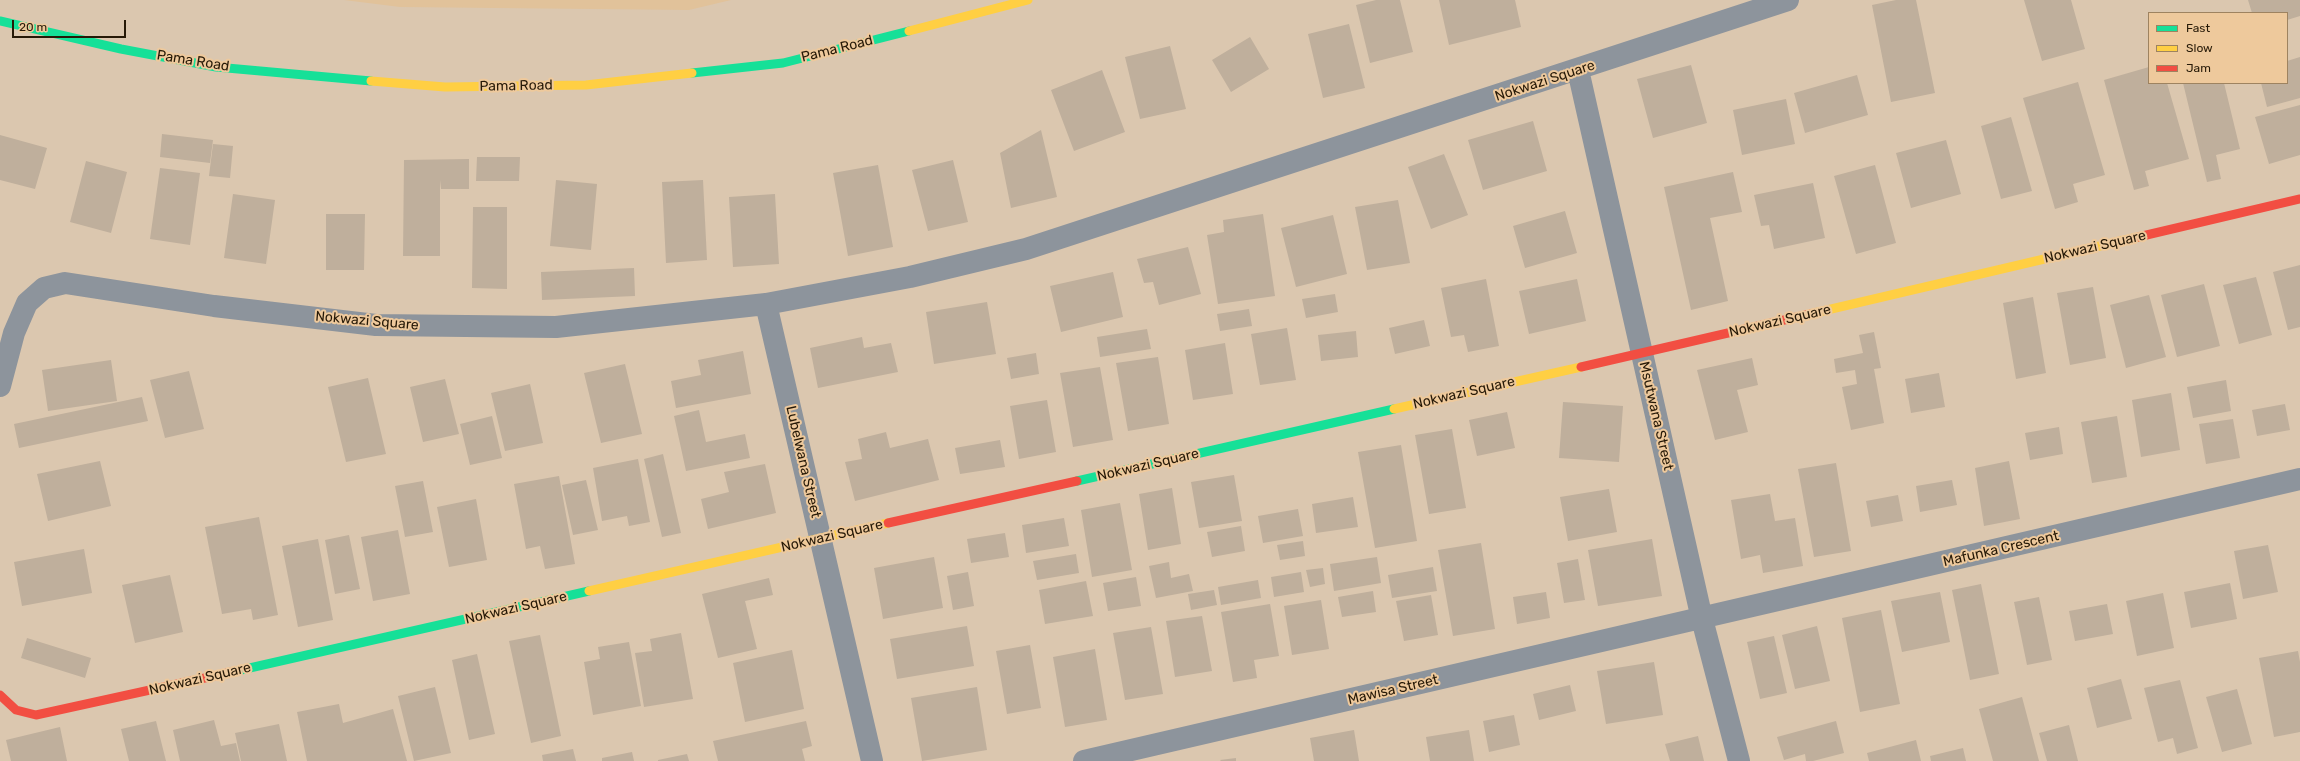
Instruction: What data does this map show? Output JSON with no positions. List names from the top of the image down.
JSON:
{
  "streets": {
    "street": [
      "Pama Road",
      "Nokwazi Square",
      "Msutwana Street",
      "Lubelwana Street",
      "Mafunka Crescent",
      "Mawisa Street"
    ]
  },
  "crossings": [
    ["Nokwazi Square", "Msutwana Street"],
    ["Nokwazi Square", "Lubelwana Street"],
    ["Msutwana Street", "Mafunka Crescent"],
    ["Msutwana Street", "Mawisa Street"],
    ["Mafunka Crescent", "Mawisa Street"]
  ],
  "legend": ["Fast", "Slow", "Jam"],
  "scale_bar": "20 m"
}
